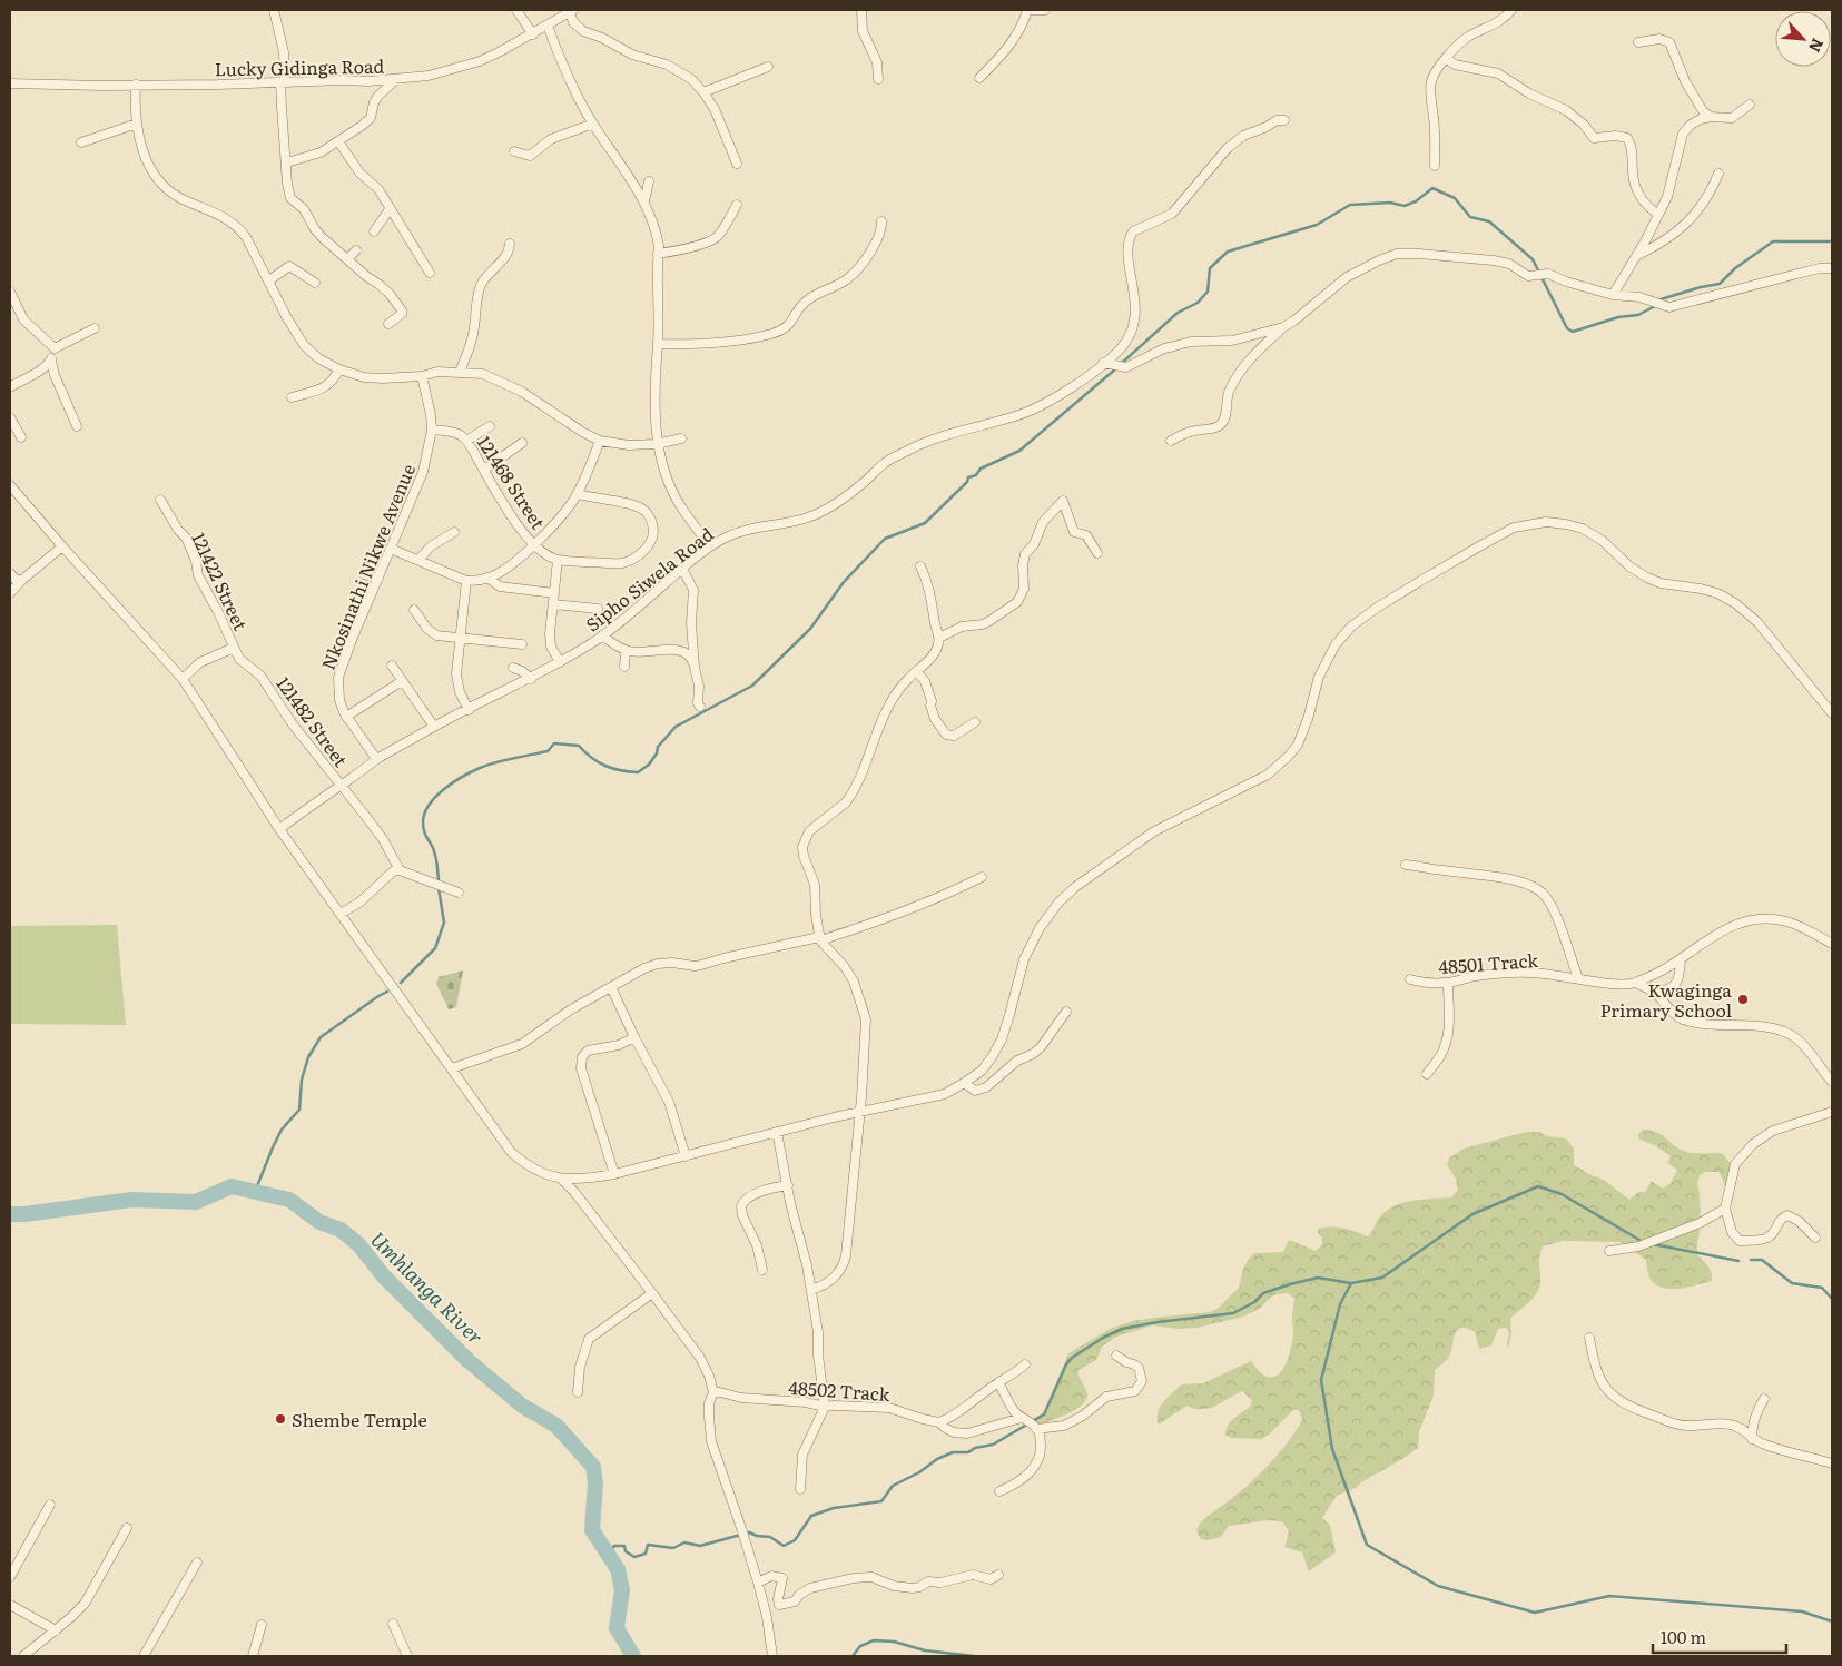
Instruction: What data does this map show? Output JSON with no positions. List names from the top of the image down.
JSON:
{
  "streets": {
    "street": [
      "Lucky Gidinga Road",
      "121468 Street",
      "Nkosinathi Nikwe Avenue",
      "Sipho Siwela Road",
      "121422 Street",
      "121482 Street",
      "48501 Track",
      "48502 Track"
    ]
  },
  "crossings": [
    ["121468 Street", "Nkosinathi Nikwe Avenue"],
    ["Nkosinathi Nikwe Avenue", "Sipho Siwela Road"],
    ["Sipho Siwela Road", "121482 Street"],
    ["121422 Street", "121482 Street"]
  ],
  "water": ["Umhlanga River"],
  "places": ["Kwaginga Primary School", "Shembe Temple"],
  "scale_bar": "100 m",
  "north": "bottom right"
}
